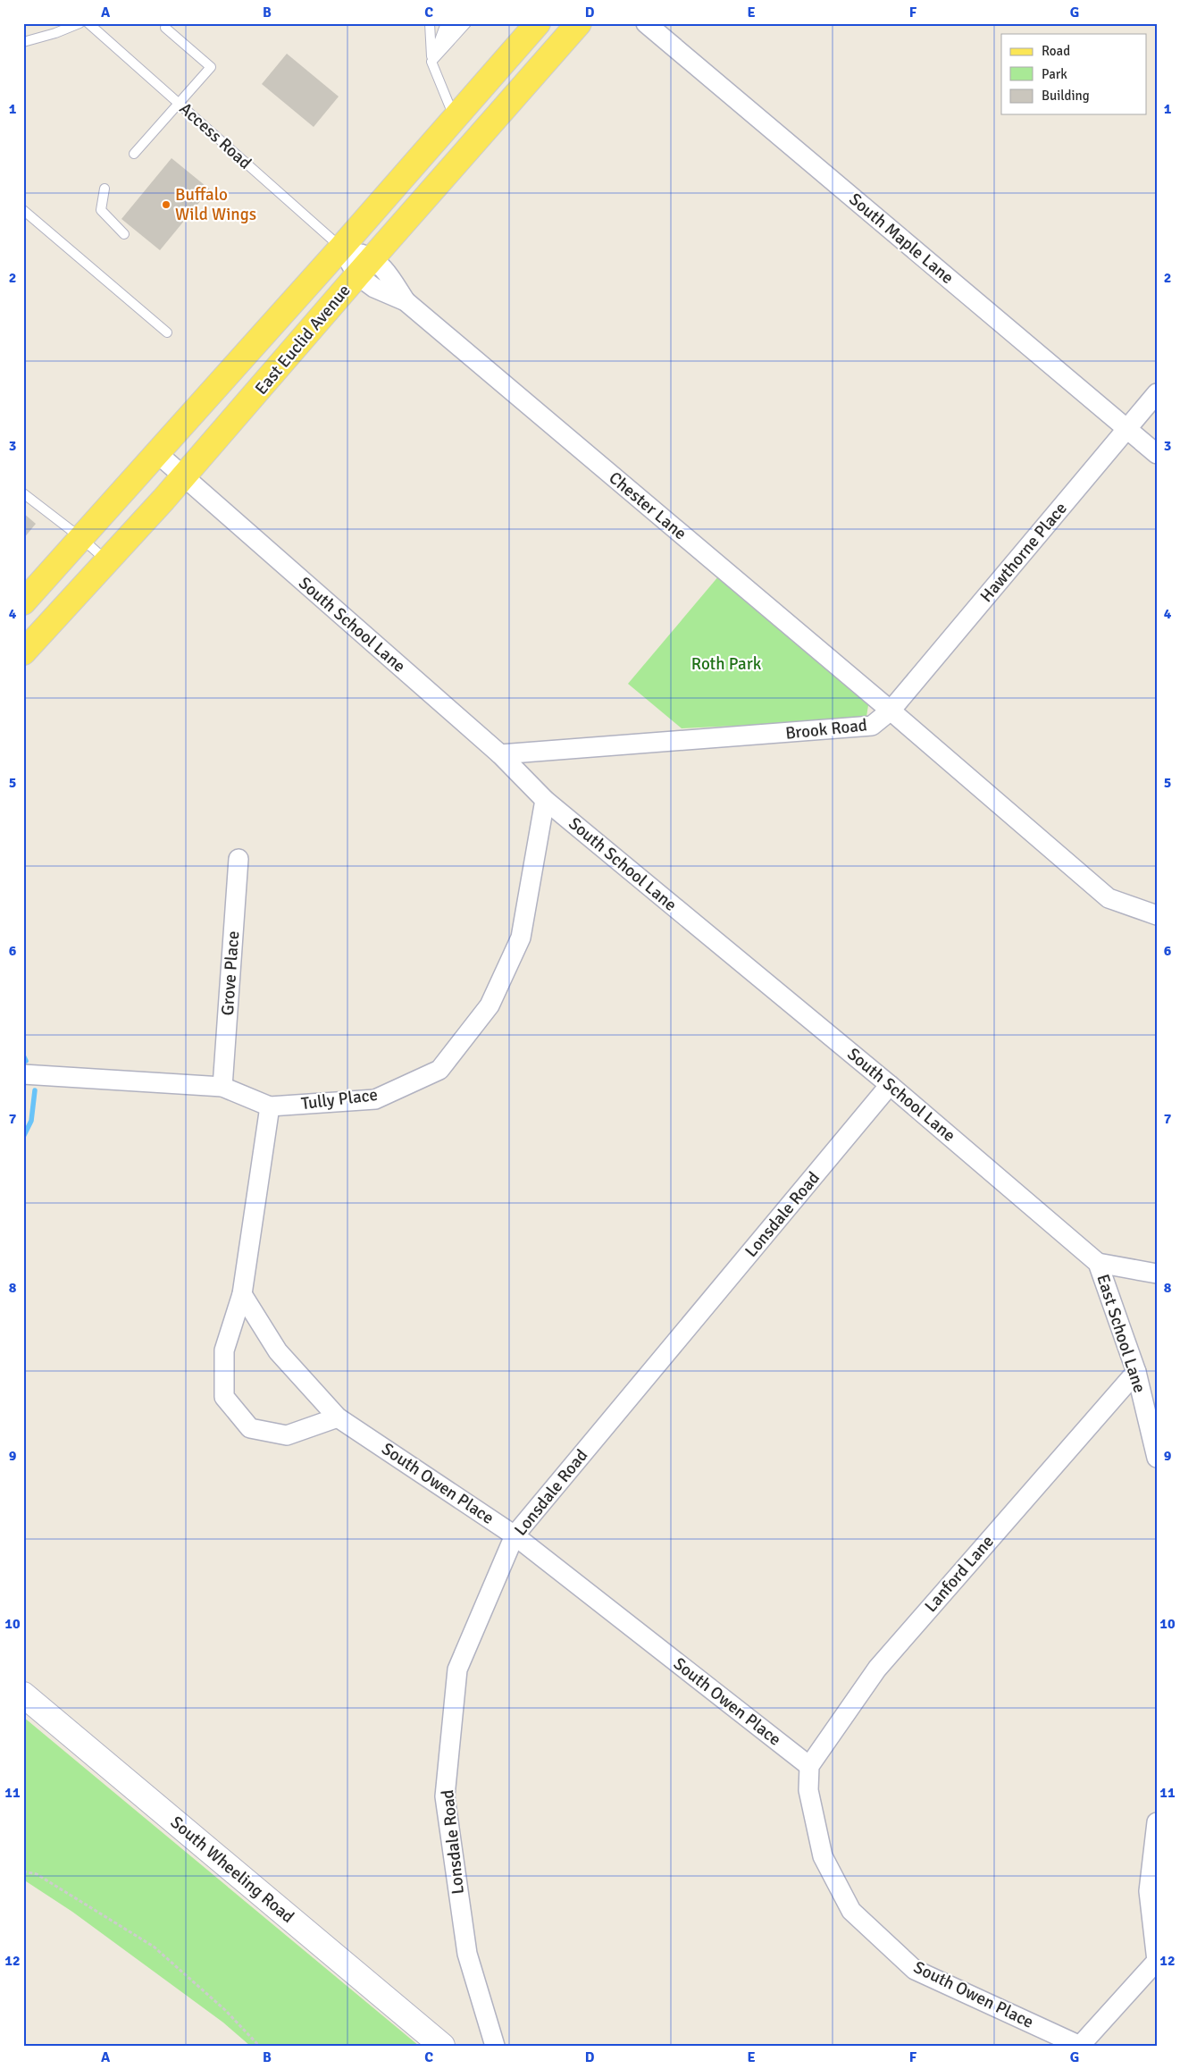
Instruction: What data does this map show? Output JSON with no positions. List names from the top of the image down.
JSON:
{
  "streets": {
    "main road": ["East Euclid Avenue"],
    "street": [
      "South Maple Lane",
      "Chester Lane",
      "Hawthorne Place",
      "South School Lane",
      "Brook Road",
      "Grove Place",
      "Tully Place",
      "Lonsdale Road",
      "East School Lane",
      "South Owen Place",
      "Lanford Lane",
      "South Wheeling Road"
    ],
    "lane": ["Access Road"]
  },
  "crossings": [
    ["Access Road", "East Euclid Avenue"],
    ["Access Road", "Chester Lane"],
    ["South Maple Lane", "Hawthorne Place"],
    ["East Euclid Avenue", "Chester Lane"],
    ["East Euclid Avenue", "South School Lane"],
    ["Chester Lane", "Hawthorne Place"],
    ["Chester Lane", "Brook Road"],
    ["Hawthorne Place", "Brook Road"],
    ["South School Lane", "Brook Road"],
    ["South School Lane", "Tully Place"],
    ["South School Lane", "Lonsdale Road"],
    ["South School Lane", "East School Lane"],
    ["Grove Place", "Tully Place"],
    ["Lonsdale Road", "South Owen Place"],
    ["East School Lane", "Lanford Lane"],
    ["South Owen Place", "Lanford Lane"]
  ],
  "parks": ["Roth Park"],
  "places": ["Buffalo Wild Wings"],
  "legend": ["Road", "Park", "Building"],
  "grid": {
    "columns": [
      "A",
      "B",
      "C",
      "D",
      "E",
      "F",
      "G"
    ],
    "rows": [
      "1",
      "2",
      "3",
      "4",
      "5",
      "6",
      "7",
      "8",
      "9",
      "10",
      "11",
      "12"
    ]
  }
}
